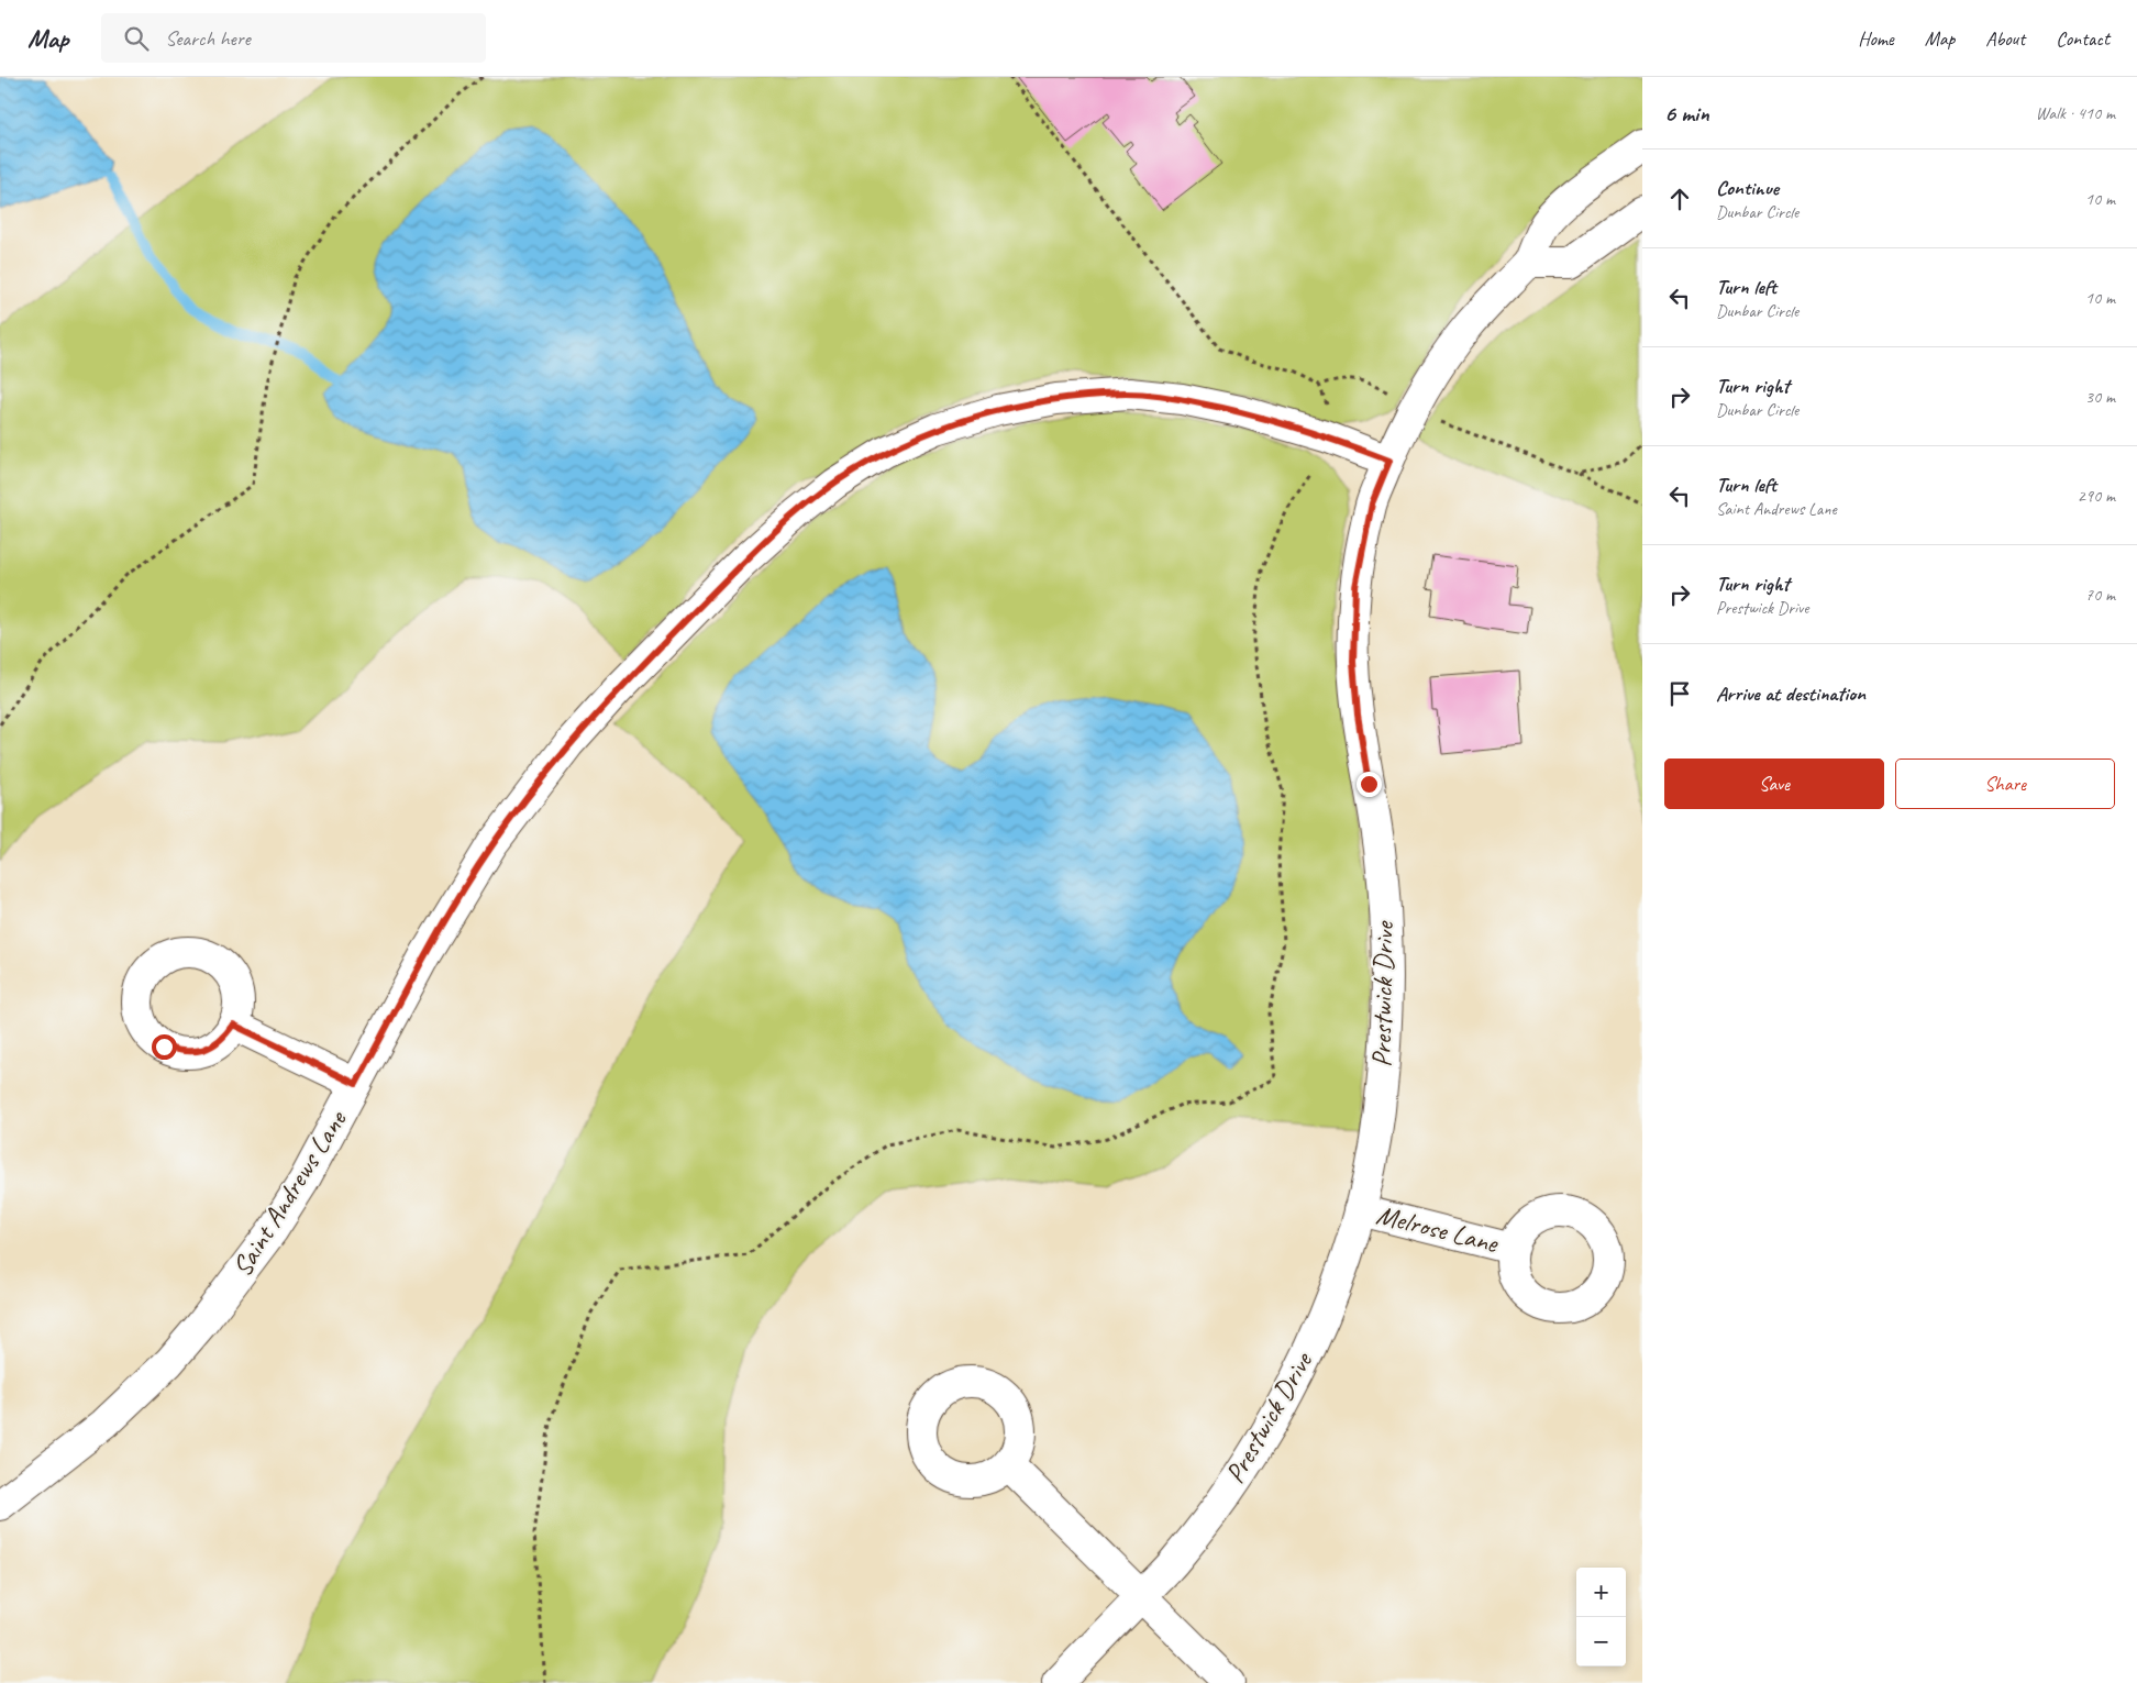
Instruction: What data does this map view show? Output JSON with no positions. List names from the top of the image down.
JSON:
{
  "streets": {
    "street": ["Prestwick Drive", "Saint Andrews Lane", "Melrose Lane"]
  },
  "crossings": [
    ["Prestwick Drive", "Saint Andrews Lane"],
    ["Prestwick Drive", "Melrose Lane"]
  ],
  "page": {
    "header": "Map",
    "search": "Search here",
    "nav": [
      "Home",
      "Map",
      "About",
      "Contact"
    ],
    "heading": ["6 min", "Walk · 410 m"],
    "list": [
      ["Continue", "Dunbar Circle", "10 m"],
      ["Turn left", "Dunbar Circle", "10 m"],
      ["Turn right", "Dunbar Circle", "30 m"],
      ["Turn left", "Saint Andrews Lane", "290 m"],
      ["Turn right", "Prestwick Drive", "70 m"],
      "Arrive at destination"
    ],
    "buttons": ["Save", "Share"],
    "map_buttons": ["+", "−"]
  }
}
